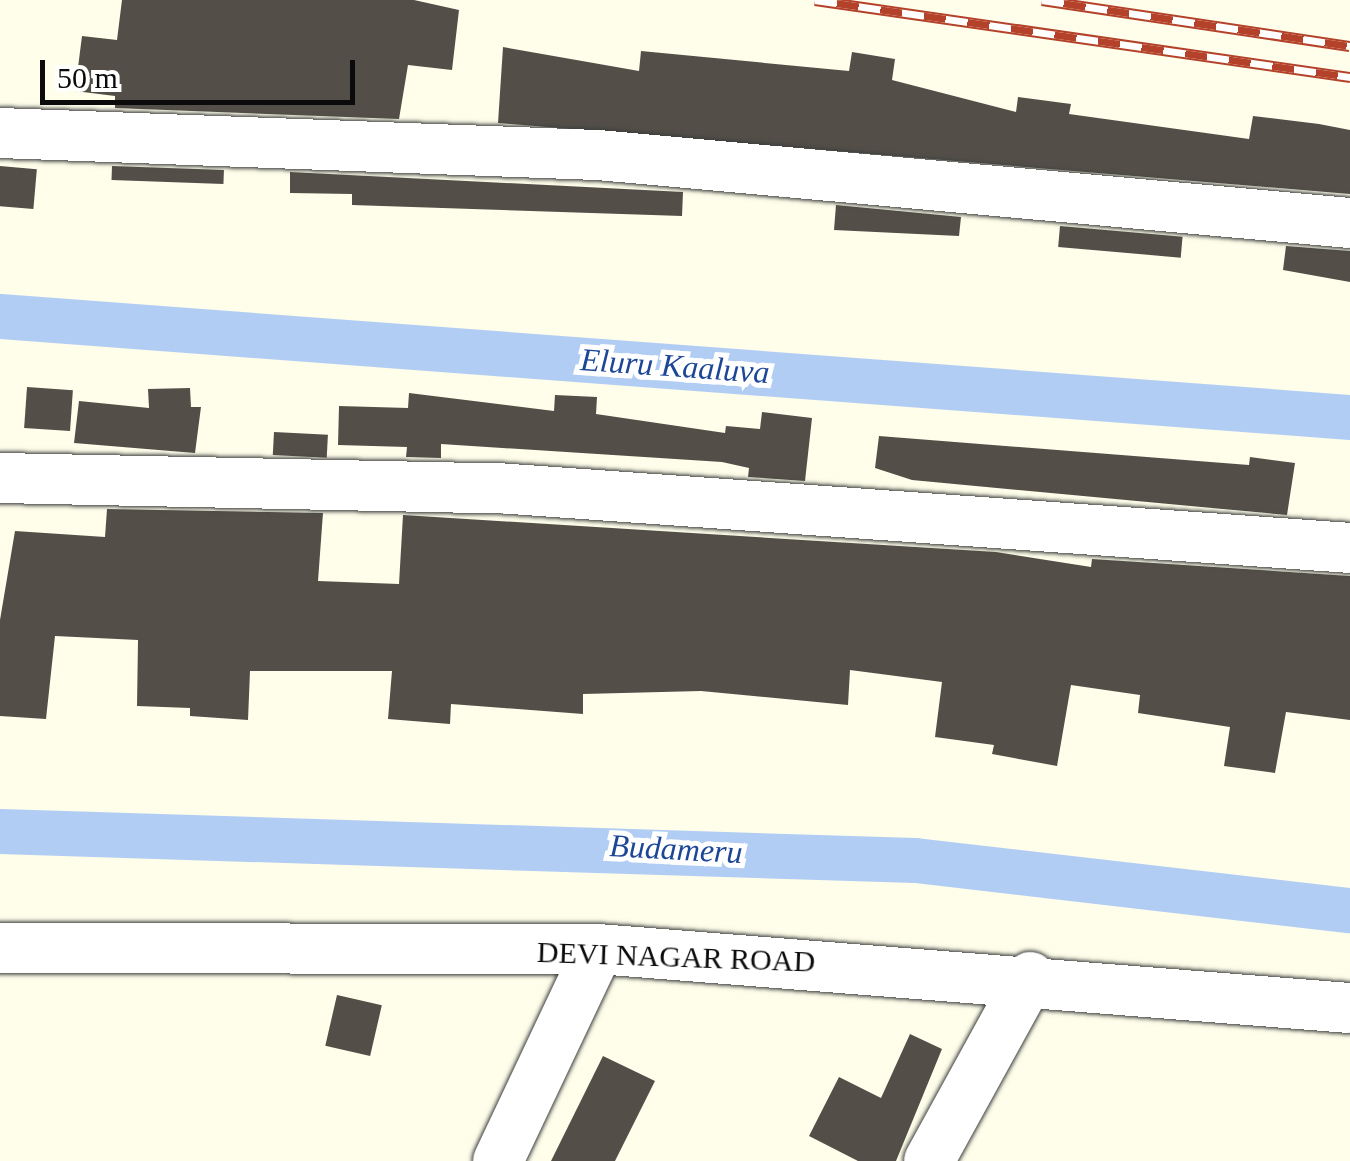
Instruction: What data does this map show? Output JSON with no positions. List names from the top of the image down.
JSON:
{
  "streets": {
    "street": ["DEVI NAGAR ROAD"]
  },
  "water": ["Eluru Kaaluva", "Budameru"],
  "scale_bar": "50 m"
}
